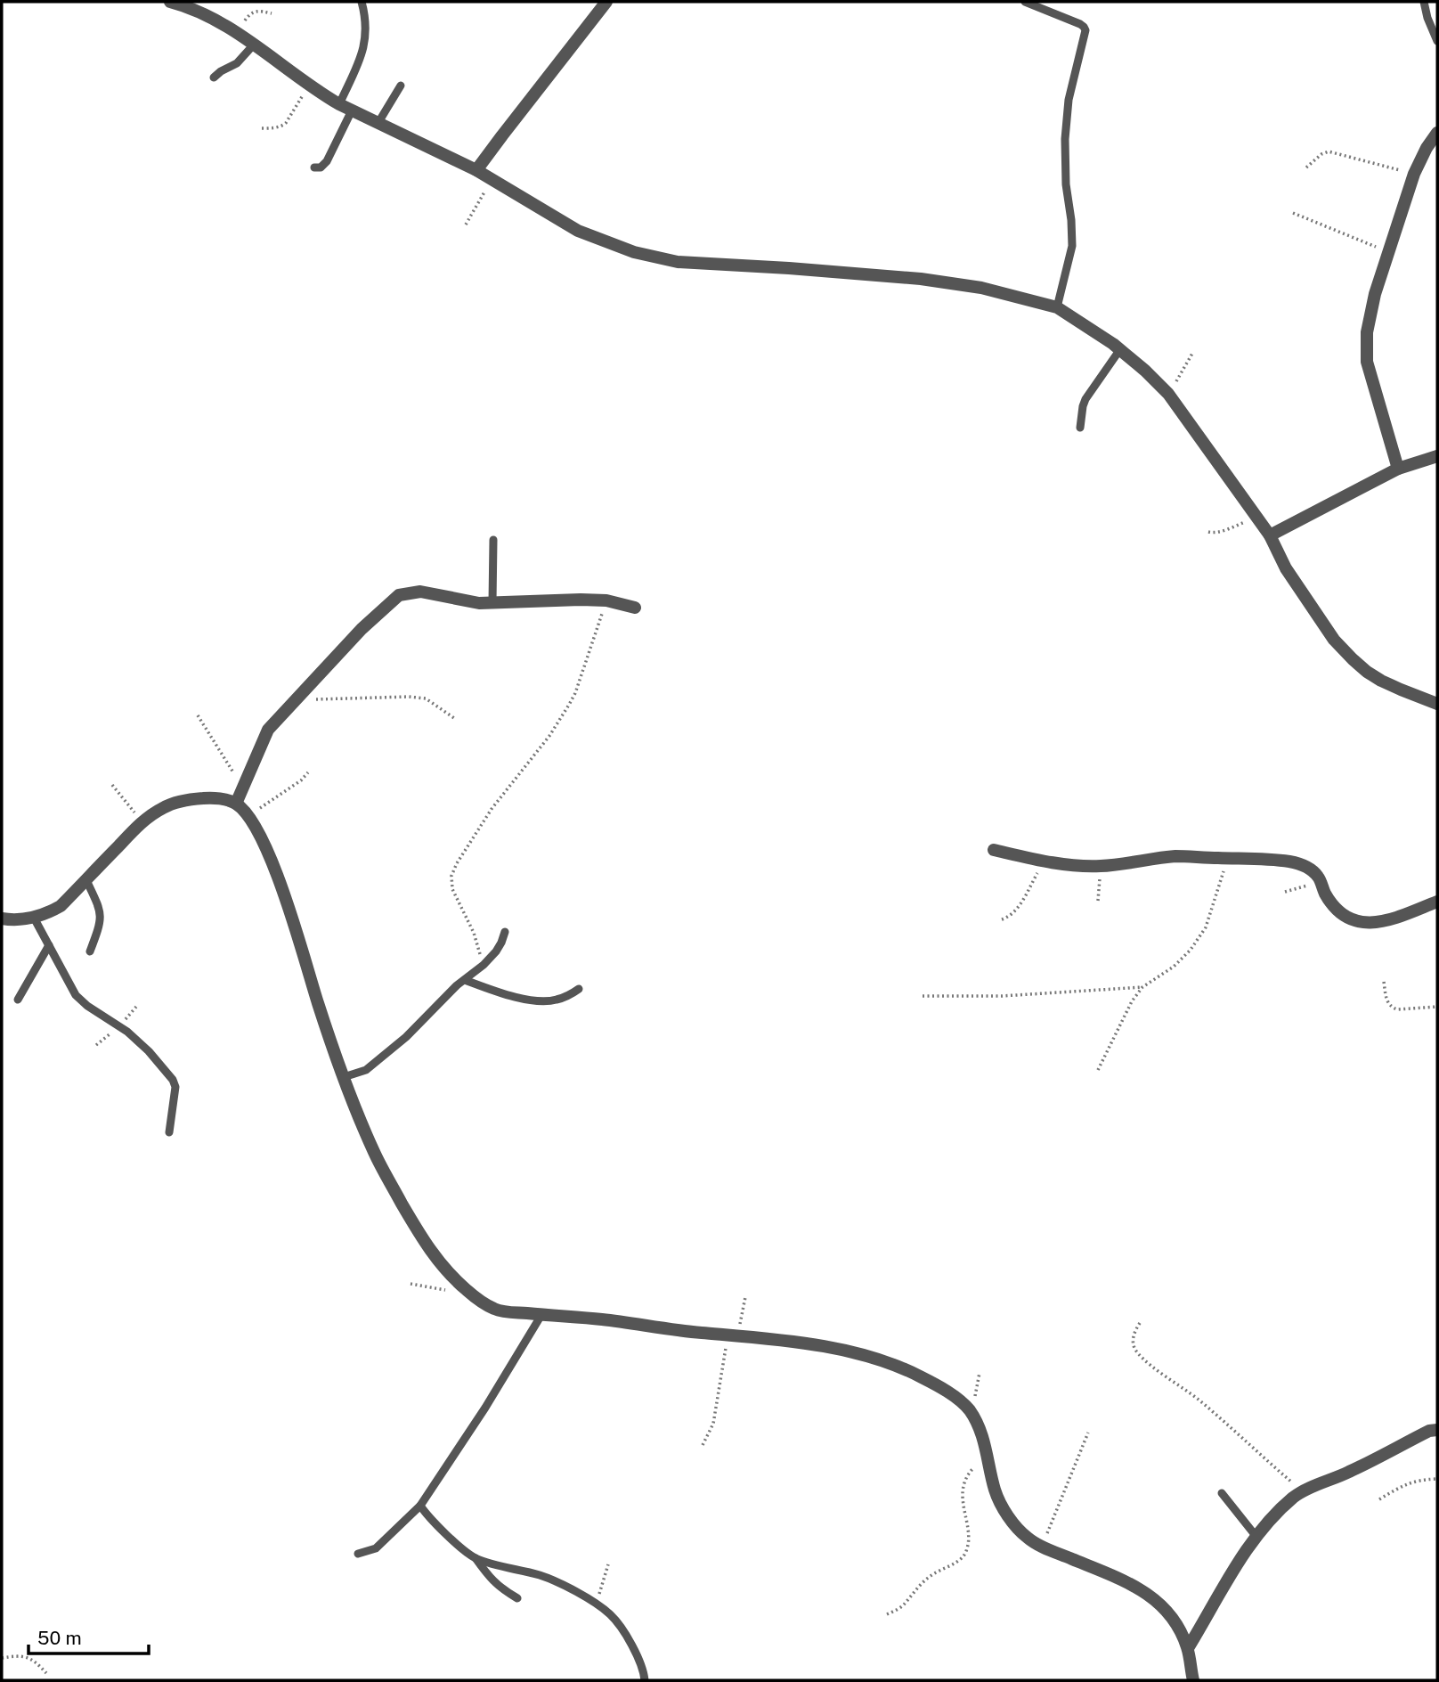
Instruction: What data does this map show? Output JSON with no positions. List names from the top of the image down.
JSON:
{
  "scale_bar": "50 m"
}
